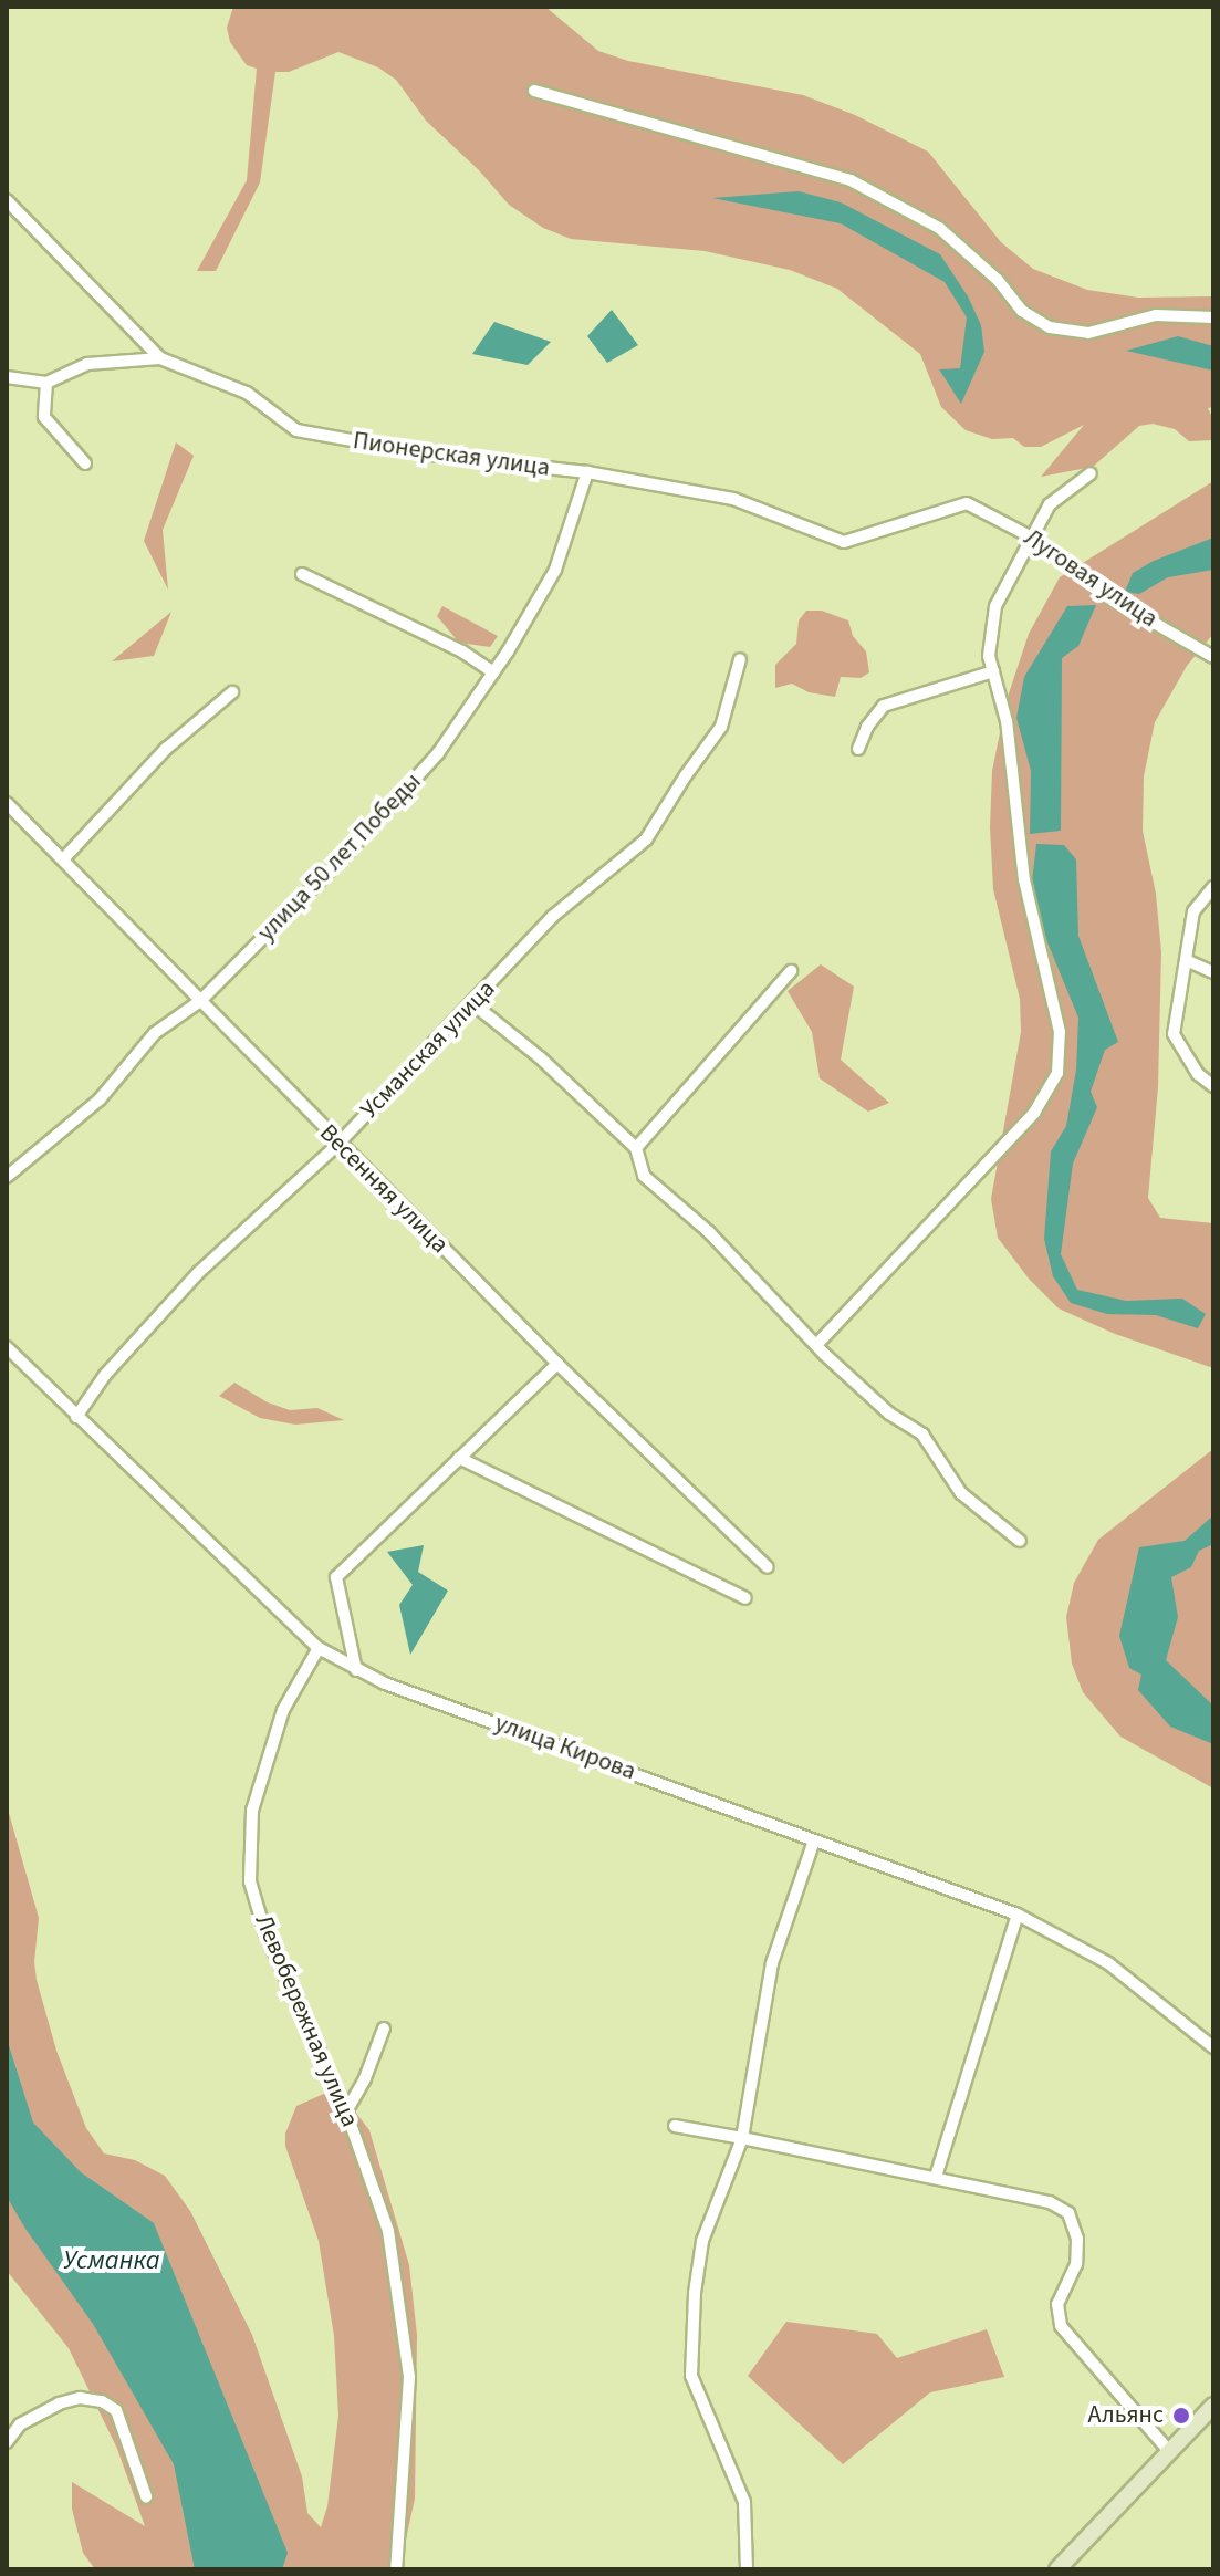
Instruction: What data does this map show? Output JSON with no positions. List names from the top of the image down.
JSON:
{
  "streets": {
    "street": [
      "Пионерская улица",
      "Луговая улица",
      "улица 50 лет Победы",
      "Усманская улица",
      "Весенняя улица",
      "улица Кирова",
      "Левобережная улица"
    ]
  },
  "crossings": [
    ["Пионерская улица", "Луговая улица"],
    ["Пионерская улица", "улица 50 лет Победы"],
    ["улица 50 лет Победы", "Весенняя улица"],
    ["Усманская улица", "Весенняя улица"],
    ["улица Кирова", "Левобережная улица"]
  ],
  "water": ["Усманка"],
  "places": ["Альянс"]
}
